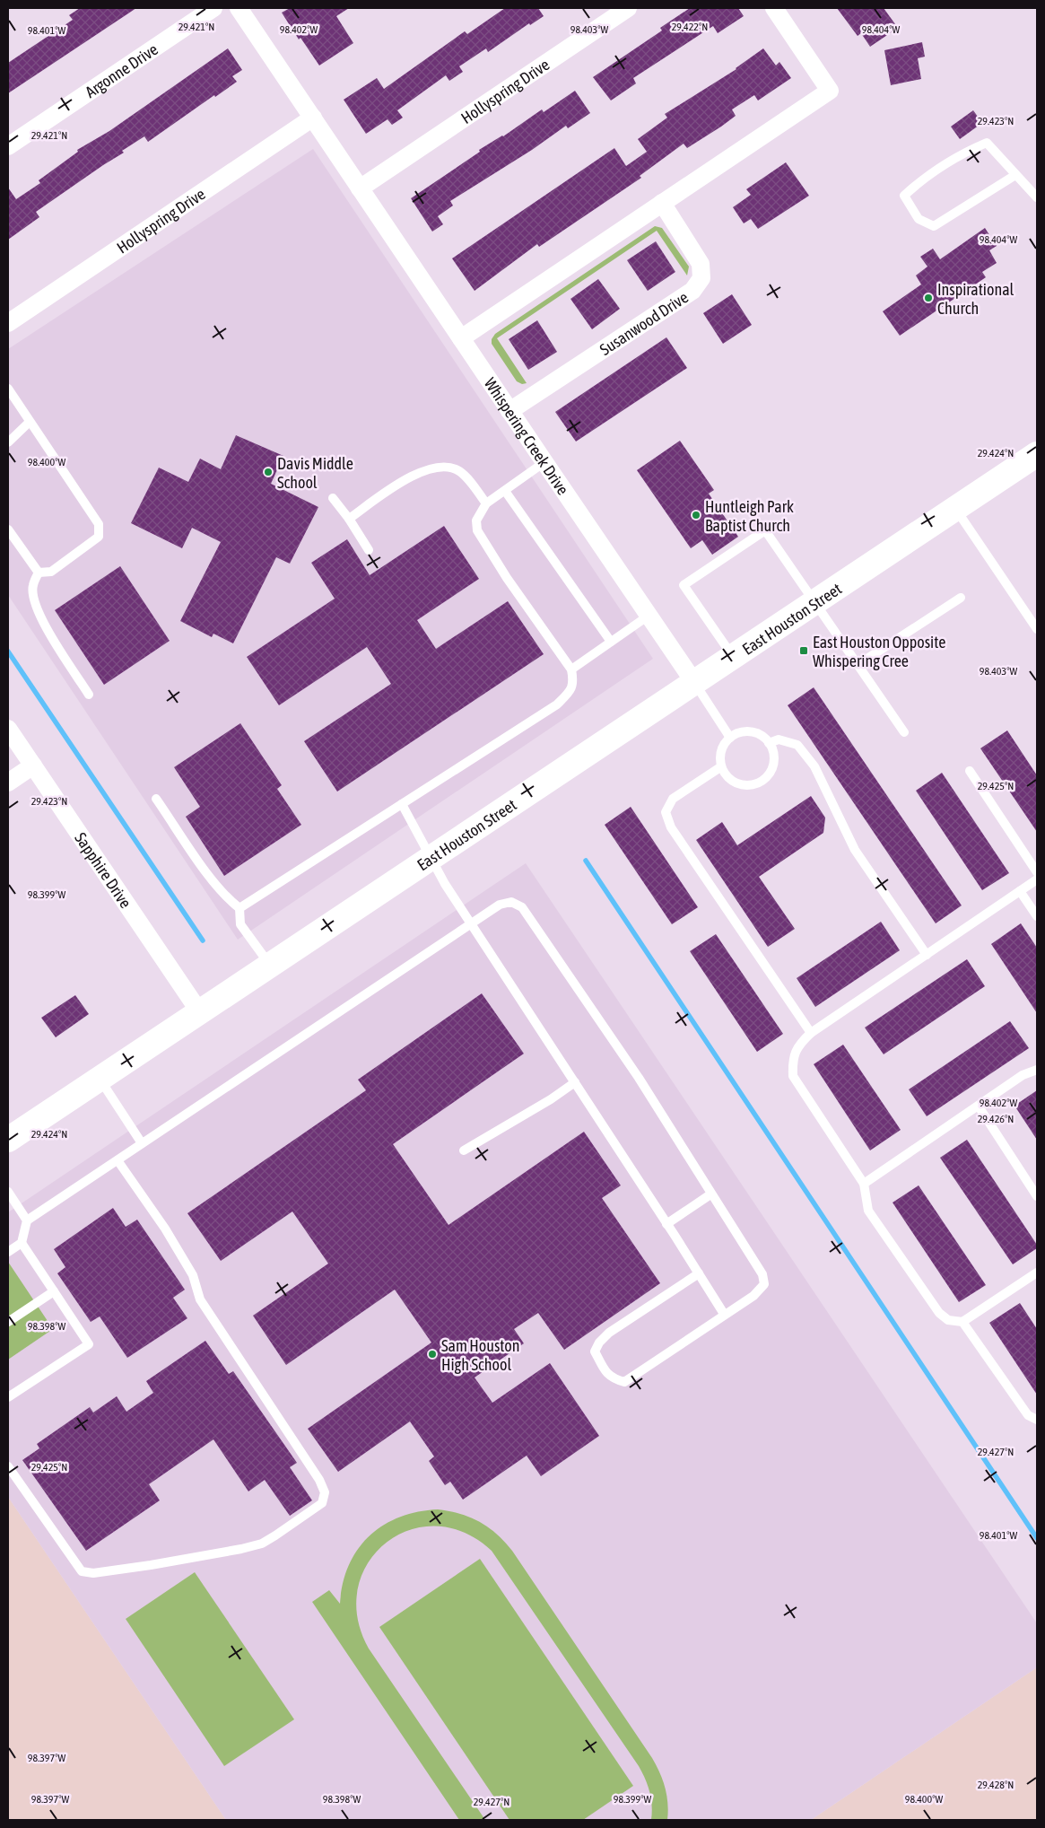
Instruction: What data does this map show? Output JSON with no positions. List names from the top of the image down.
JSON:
{
  "streets": {
    "main road": ["East Houston Street"],
    "street": [
      "Argonne Drive",
      "Hollyspring Drive",
      "Susanwood Drive",
      "Whispering Creek Drive",
      "Sapphire Drive"
    ]
  },
  "crossings": [
    ["Hollyspring Drive", "Whispering Creek Drive"],
    ["Susanwood Drive", "Whispering Creek Drive"],
    ["Whispering Creek Drive", "East Houston Street"],
    ["East Houston Street", "Sapphire Drive"]
  ],
  "places": {
    "other": [
      "Inspirational Church",
      "Davis Middle School",
      "Huntleigh Park Baptist Church",
      "Sam Houston High School"
    ],
    "transit": ["East Houston Opposite Whispering Cree"]
  },
  "coordinates": [
    "29.421°N",
    "29.422°N",
    "98.402°W",
    "98.403°W",
    "98.404°W",
    "98.401°W",
    "29.423°N",
    "29.424°N",
    "98.400°W",
    "29.425°N",
    "98.399°W",
    "29.426°N",
    "98.398°W",
    "29.427°N",
    "98.397°W",
    "29.428°N"
  ]
}
